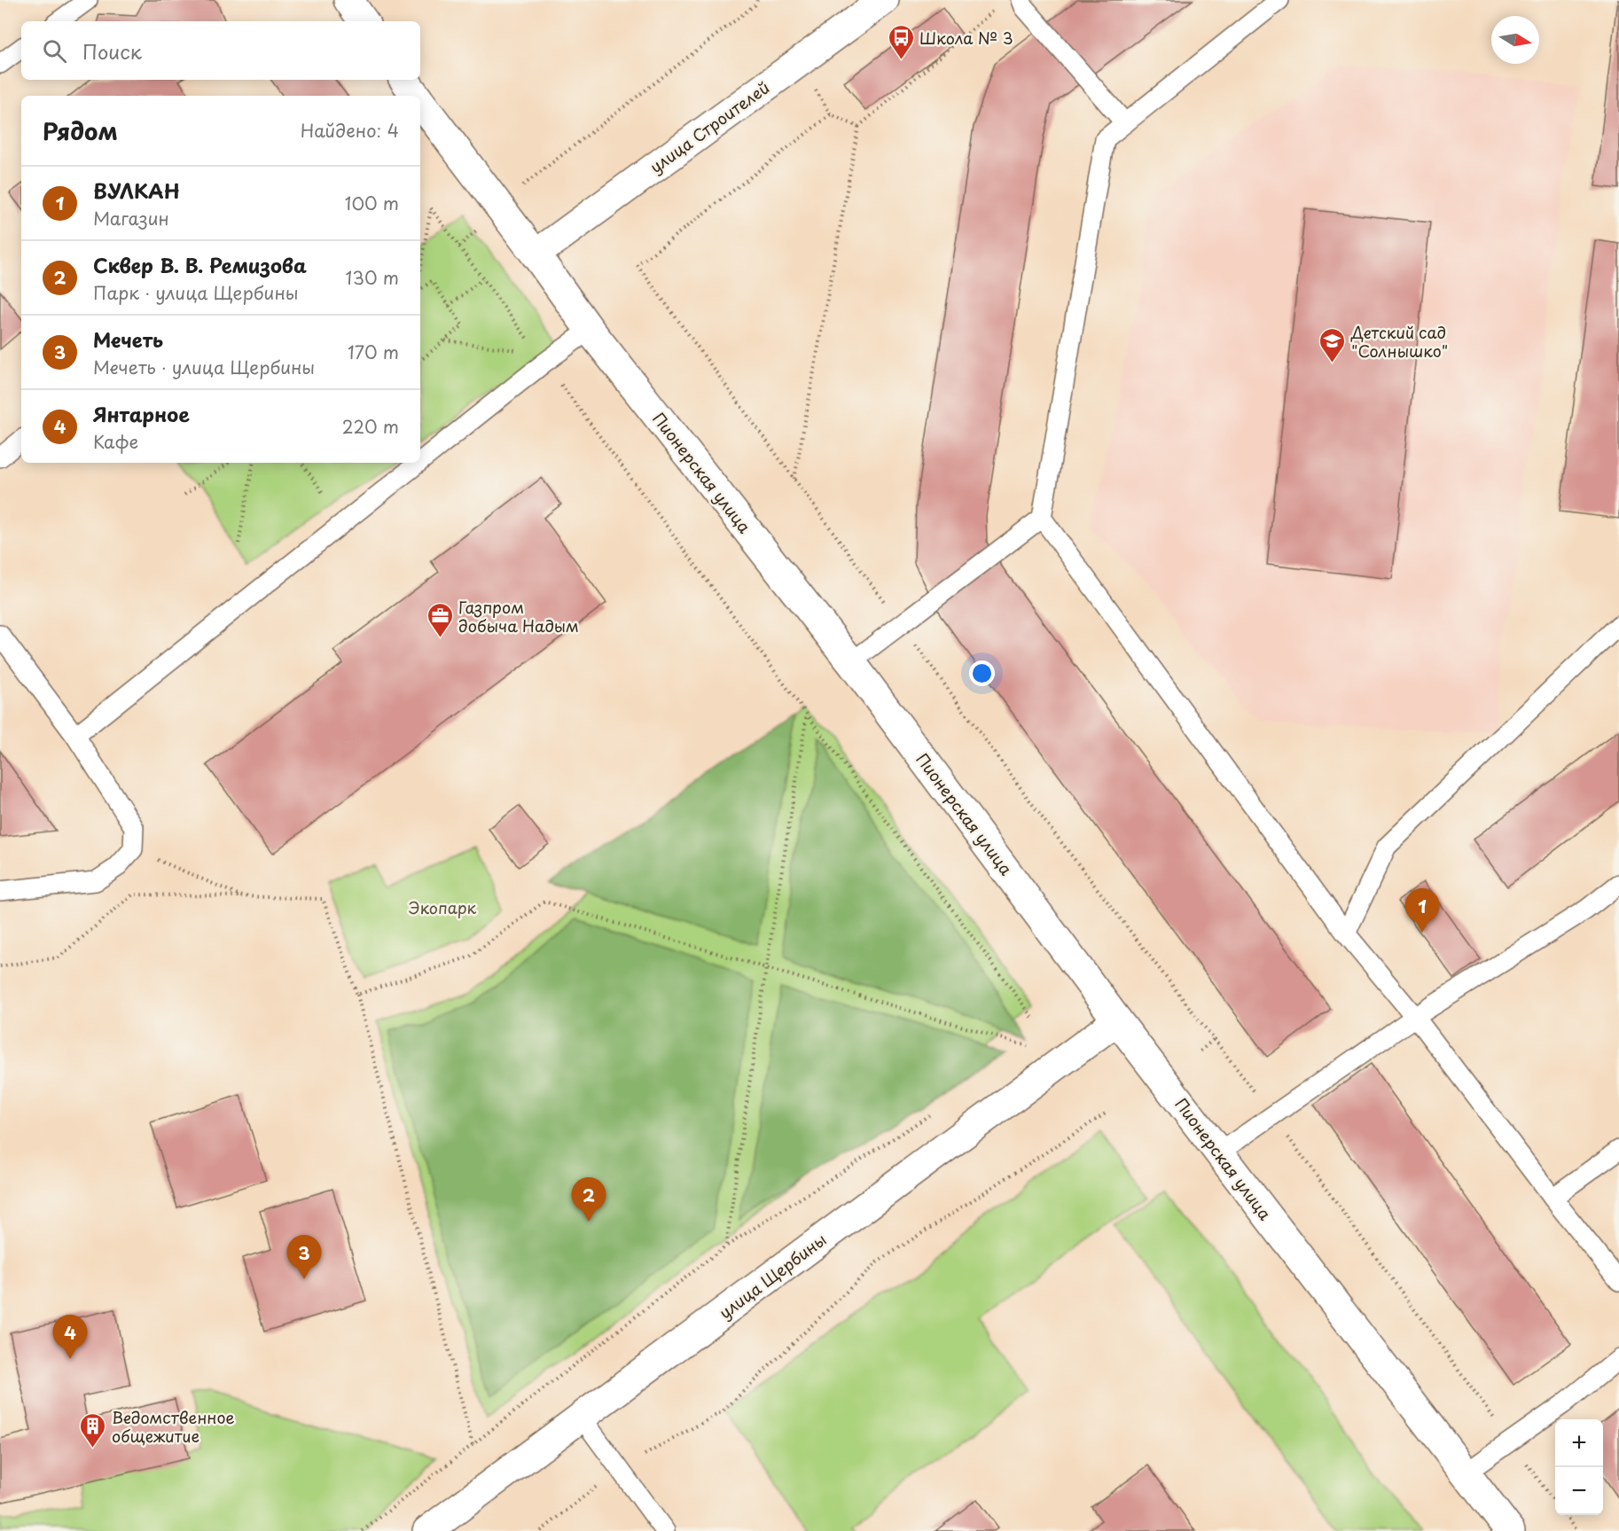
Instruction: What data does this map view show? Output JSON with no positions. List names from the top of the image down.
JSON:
{
  "streets": {
    "street": ["улица Строителей", "Пионерская улица", "улица Щербины"]
  },
  "crossings": [
    ["улица Строителей", "Пионерская улица"],
    ["Пионерская улица", "улица Щербины"]
  ],
  "parks": ["Экопарк"],
  "places": {
    "bus stop": ["Школа № 3"],
    "school or university": ["Детский сад \"Солнышко\""],
    "office": ["Газпром добыча Надым"],
    "building": ["Ведомственное общежитие"]
  },
  "north": "right",
  "page": {
    "search": "Поиск",
    "heading": ["Рядом", "Найдено: 4"],
    "list": [
      {
        "mark": "1",
        "name": "ВУЛКАН",
        "note": "Магазин",
        "value": "100 m"
      },
      {
        "mark": "2",
        "name": "Сквер В. В. Ремизова",
        "note": "Парк · улица Щербины",
        "value": "130 m"
      },
      {
        "mark": "3",
        "name": "Мечеть",
        "note": "Мечеть · улица Щербины",
        "value": "170 m"
      },
      {
        "mark": "4",
        "name": "Янтарное",
        "note": "Кафе",
        "value": "220 m"
      }
    ],
    "pins": [
      "1",
      "2",
      "3",
      "4"
    ],
    "map_buttons": ["+", "−"]
  }
}
